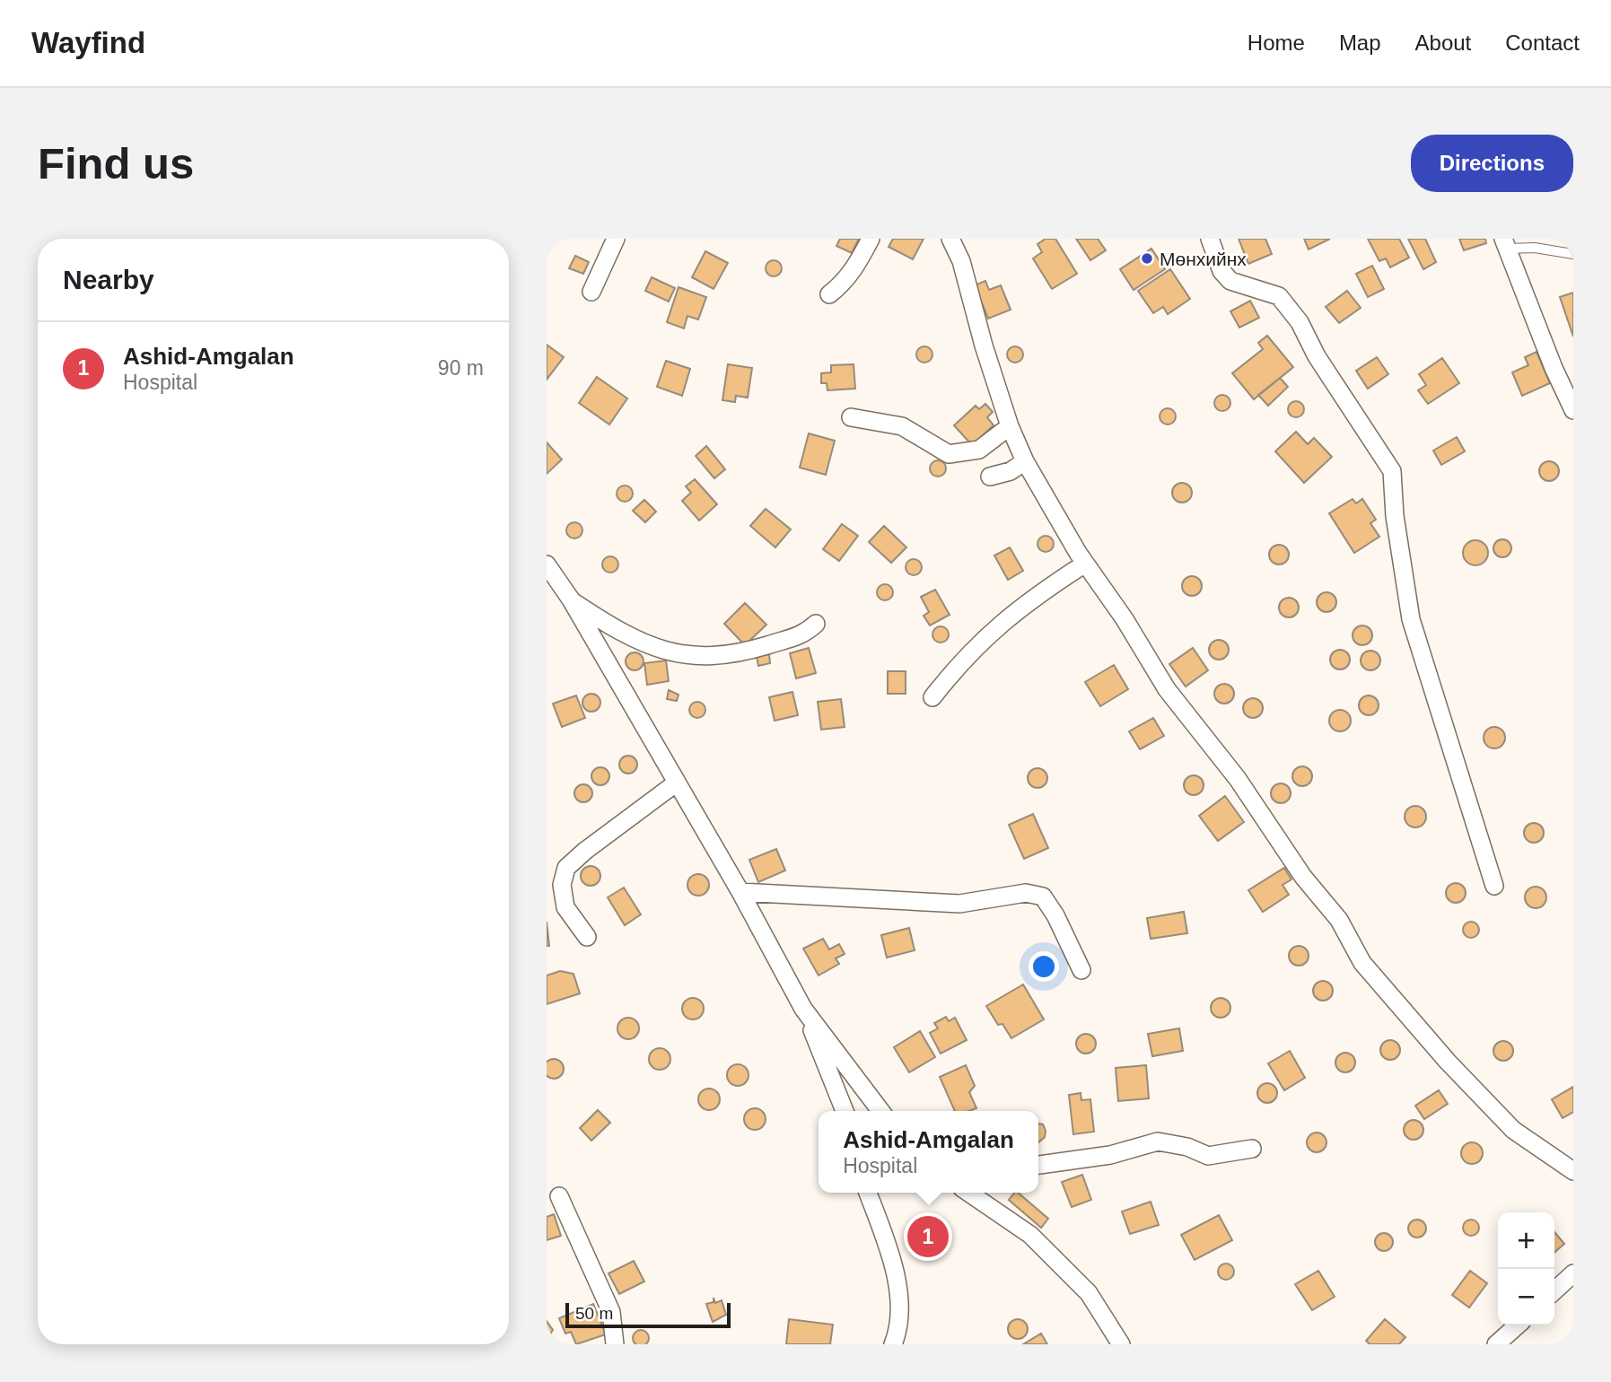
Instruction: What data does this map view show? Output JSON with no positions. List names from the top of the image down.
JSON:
{
  "places": ["Мөнхийнх"],
  "scale_bar": "50 m",
  "page": {
    "header": "Wayfind",
    "nav": [
      "Home",
      "Map",
      "About",
      "Contact"
    ],
    "buttons": "Directions",
    "title": "Find us",
    "heading": "Nearby",
    "list": [
      {
        "mark": "1",
        "name": "Ashid-Amgalan",
        "note": "Hospital",
        "value": "90 m"
      }
    ],
    "popup": ["Ashid-Amgalan", "Hospital"],
    "map_buttons": ["+", "−"],
    "pins": "1",
    "scale": "50 m"
  }
}
